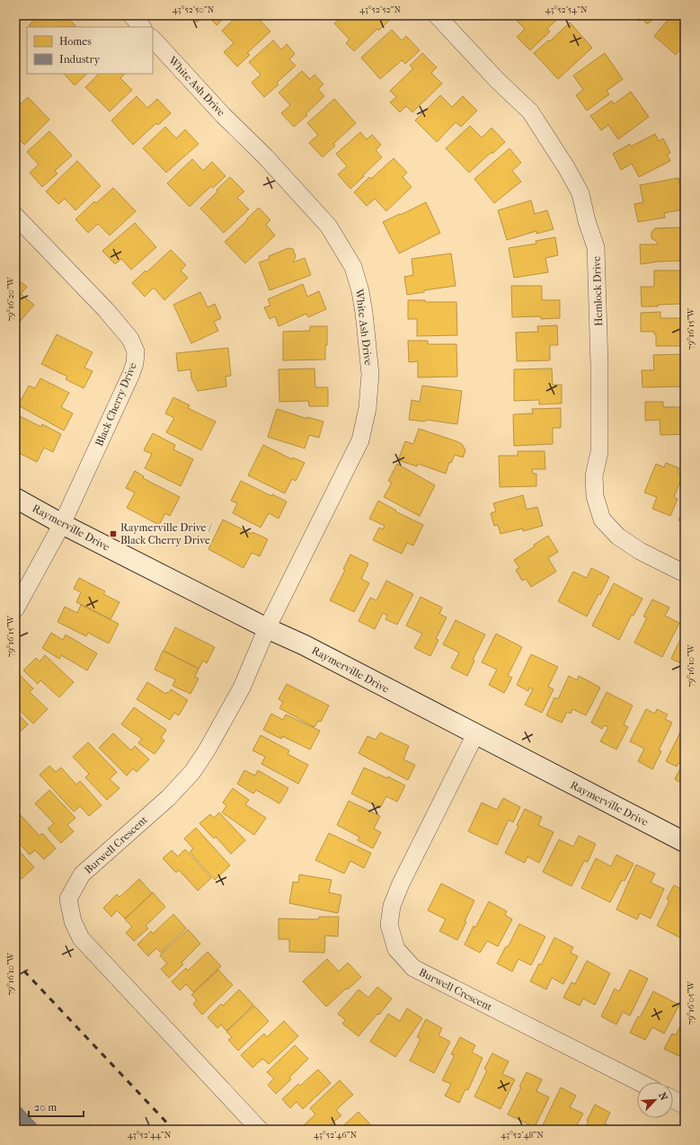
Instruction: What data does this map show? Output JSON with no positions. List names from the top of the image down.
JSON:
{
  "streets": {
    "street": [
      "White Ash Drive",
      "Hemlock Drive",
      "Black Cherry Drive",
      "Raymerville Drive",
      "Burwell Crescent"
    ]
  },
  "crossings": [
    ["White Ash Drive", "Raymerville Drive"],
    ["White Ash Drive", "Burwell Crescent"],
    ["Black Cherry Drive", "Raymerville Drive"],
    ["Raymerville Drive", "Burwell Crescent"]
  ],
  "places": {
    "transit": ["Raymerville Drive / Black Cherry Drive"]
  },
  "legend": ["Homes", "Industry"],
  "scale_bar": "20 m",
  "north": "top right",
  "coordinates": [
    "43°52'50\"N",
    "43°52'52\"N",
    "43°52'54\"N",
    "79°16'20\"W",
    "79°16'15\"W",
    "79°16'10\"W",
    "79°16'05\"W",
    "43°52'44\"N",
    "43°52'46\"N",
    "43°52'48\"N"
  ]
}
